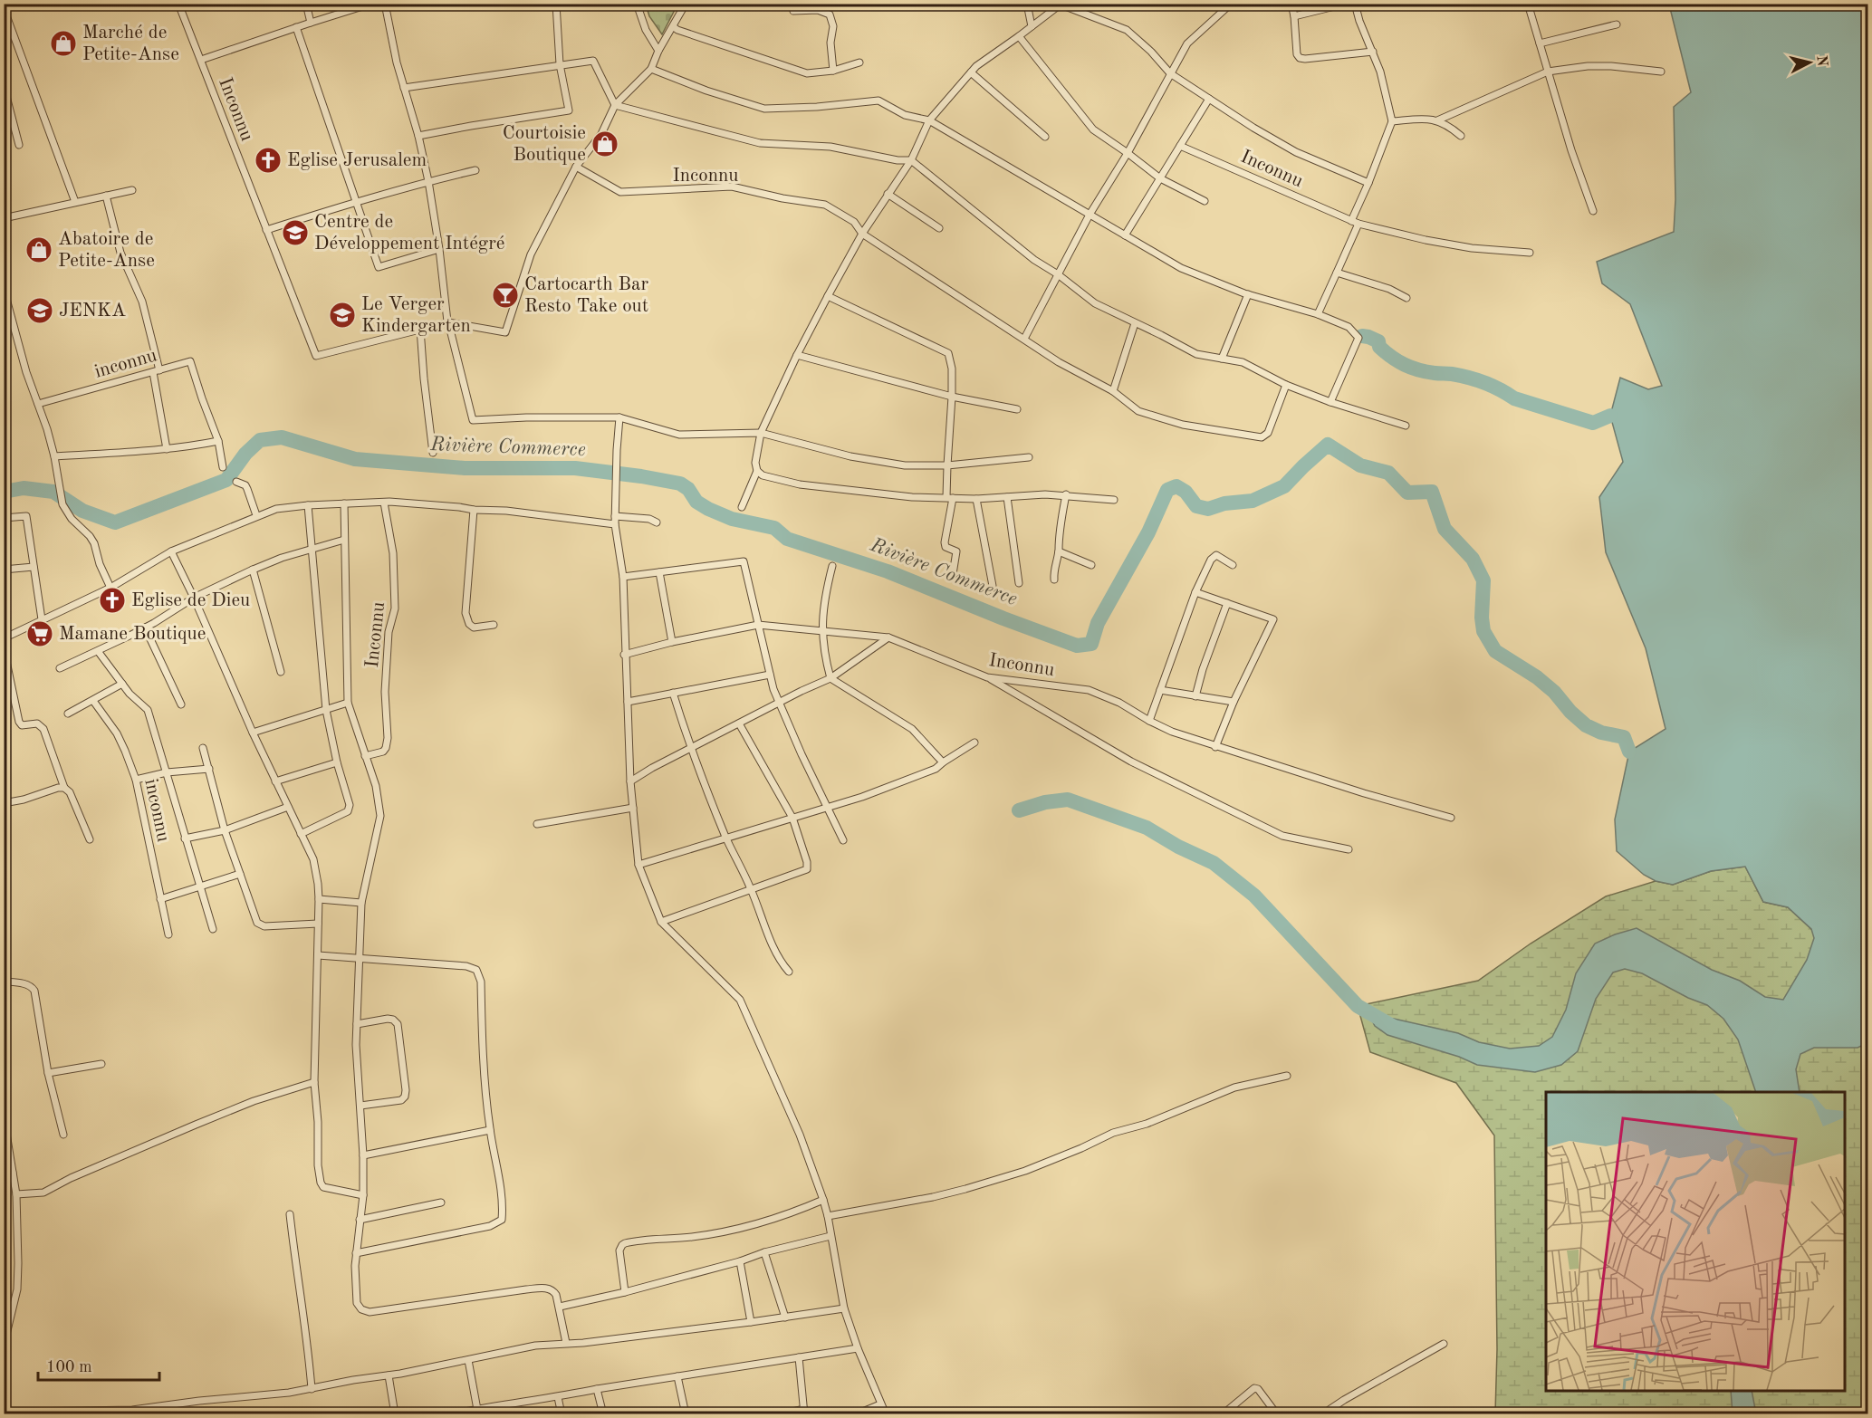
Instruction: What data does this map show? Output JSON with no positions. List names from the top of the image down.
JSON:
{
  "streets": {
    "street": ["Inconnu", "inconnu"]
  },
  "water": ["Rivière Commerce"],
  "places": {
    "shop": ["Marché de Petite-Anse", "Courtoisie Boutique", "Abatoire de Petite-Anse"],
    "church": ["Eglise Jerusalem", "Eglise de Dieu"],
    "school or university": ["Centre de Développement Intégré", "JENKA", "Le Verger Kindergarten"],
    "bar": ["Cartocarth Bar Resto Take out"],
    "supermarket": ["Mamane Boutique"]
  },
  "scale_bar": "100 m",
  "north": "right"
}
